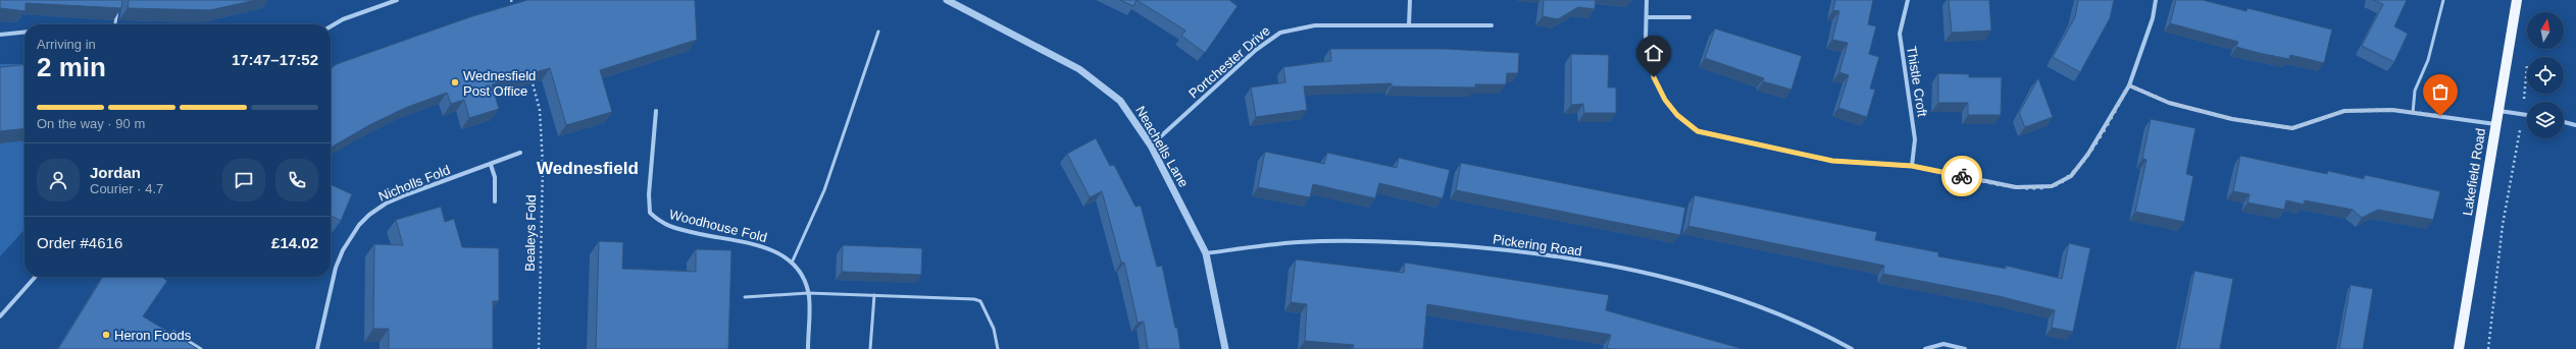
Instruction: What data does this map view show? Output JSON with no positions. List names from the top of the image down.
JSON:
{
  "streets": {
    "main road": ["Lakefield Road"],
    "street": [
      "Portchester Drive",
      "Thistle Croft",
      "Neachells Lane",
      "Nicholls Fold",
      "Woodhouse Fold",
      "Pickering Road"
    ],
    "path": ["Bealeys Fold"]
  },
  "crossings": [
    ["Portchester Drive", "Neachells Lane"],
    ["Neachells Lane", "Pickering Road"]
  ],
  "districts": ["Wednesfield"],
  "places": ["Wednesfield Post Office", "Heron Foods"],
  "north": "top",
  "page": {
    "heading": ["2 min", "Arriving in", "17:47–17:52"],
    "panel": [
      "Jordan",
      "Courier · 4.7",
      "Order #4616",
      "£14.02"
    ],
    "bar": "On the way · 90 m"
  }
}
